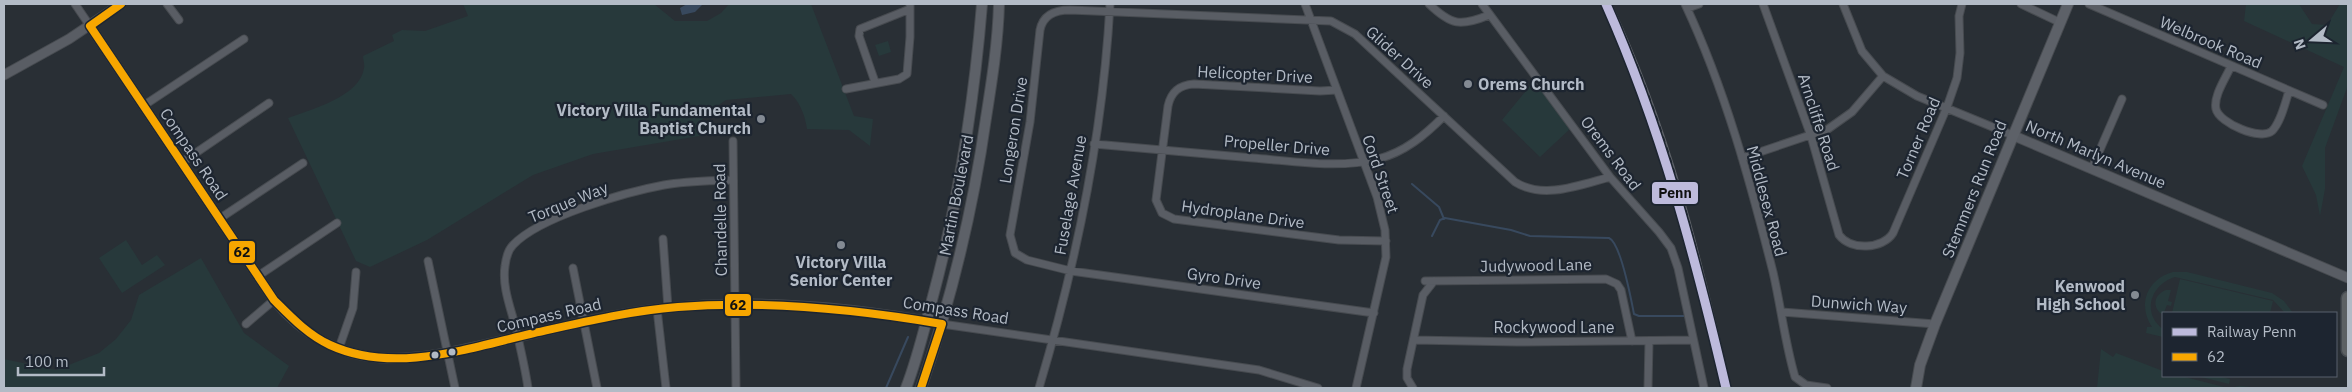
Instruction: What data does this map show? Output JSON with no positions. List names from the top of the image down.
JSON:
{
  "streets": {
    "main road": ["Stemmers Run Road", "Martin Boulevard"],
    "street": [
      "Welbrook Road",
      "Glider Drive",
      "Helicopter Drive",
      "Arncliffe Road",
      "Longeron Drive",
      "Torner Road",
      "Propeller Drive",
      "Orems Road",
      "Compass Road",
      "North Marlyn Avenue",
      "Cord Street",
      "Fuselage Avenue",
      "Middlesex Road",
      "Torque Way",
      "Hydroplane Drive",
      "Chandelle Road",
      "Judywood Lane",
      "Gyro Drive",
      "Dunwich Way",
      "Rockywood Lane"
    ]
  },
  "crossings": [
    ["Glider Drive", "Longeron Drive"],
    ["Glider Drive", "Propeller Drive"],
    ["Glider Drive", "Orems Road"],
    ["Glider Drive", "Cord Street"],
    ["Glider Drive", "Fuselage Avenue"],
    ["Helicopter Drive", "Propeller Drive"],
    ["Helicopter Drive", "Cord Street"],
    ["Helicopter Drive", "Hydroplane Drive"],
    ["Arncliffe Road", "Torner Road"],
    ["Longeron Drive", "Fuselage Avenue"],
    ["Longeron Drive", "Gyro Drive"],
    ["Torner Road", "North Marlyn Avenue"],
    ["Propeller Drive", "Cord Street"],
    ["Propeller Drive", "Fuselage Avenue"],
    ["Propeller Drive", "Hydroplane Drive"],
    ["Orems Road", "Rockywood Lane"],
    ["Compass Road", "Martin Boulevard"],
    ["Compass Road", "Fuselage Avenue"],
    ["Compass Road", "Torque Way"],
    ["Compass Road", "Chandelle Road"],
    ["North Marlyn Avenue", "Stemmers Run Road"],
    ["Cord Street", "Hydroplane Drive"],
    ["Cord Street", "Gyro Drive"],
    ["Stemmers Run Road", "Dunwich Way"],
    ["Fuselage Avenue", "Gyro Drive"],
    ["Middlesex Road", "Dunwich Way"],
    ["Torque Way", "Chandelle Road"],
    ["Judywood Lane", "Rockywood Lane"]
  ],
  "places": [
    "Orems Church",
    "Victory Villa Fundamental Baptist Church",
    "Victory Villa Senior Center",
    "Kenwood High School"
  ],
  "lines": ["rail line Penn", "transit line 62"],
  "legend": ["Railway Penn", "62"],
  "scale_bar": "100 m",
  "north": "left"
}
